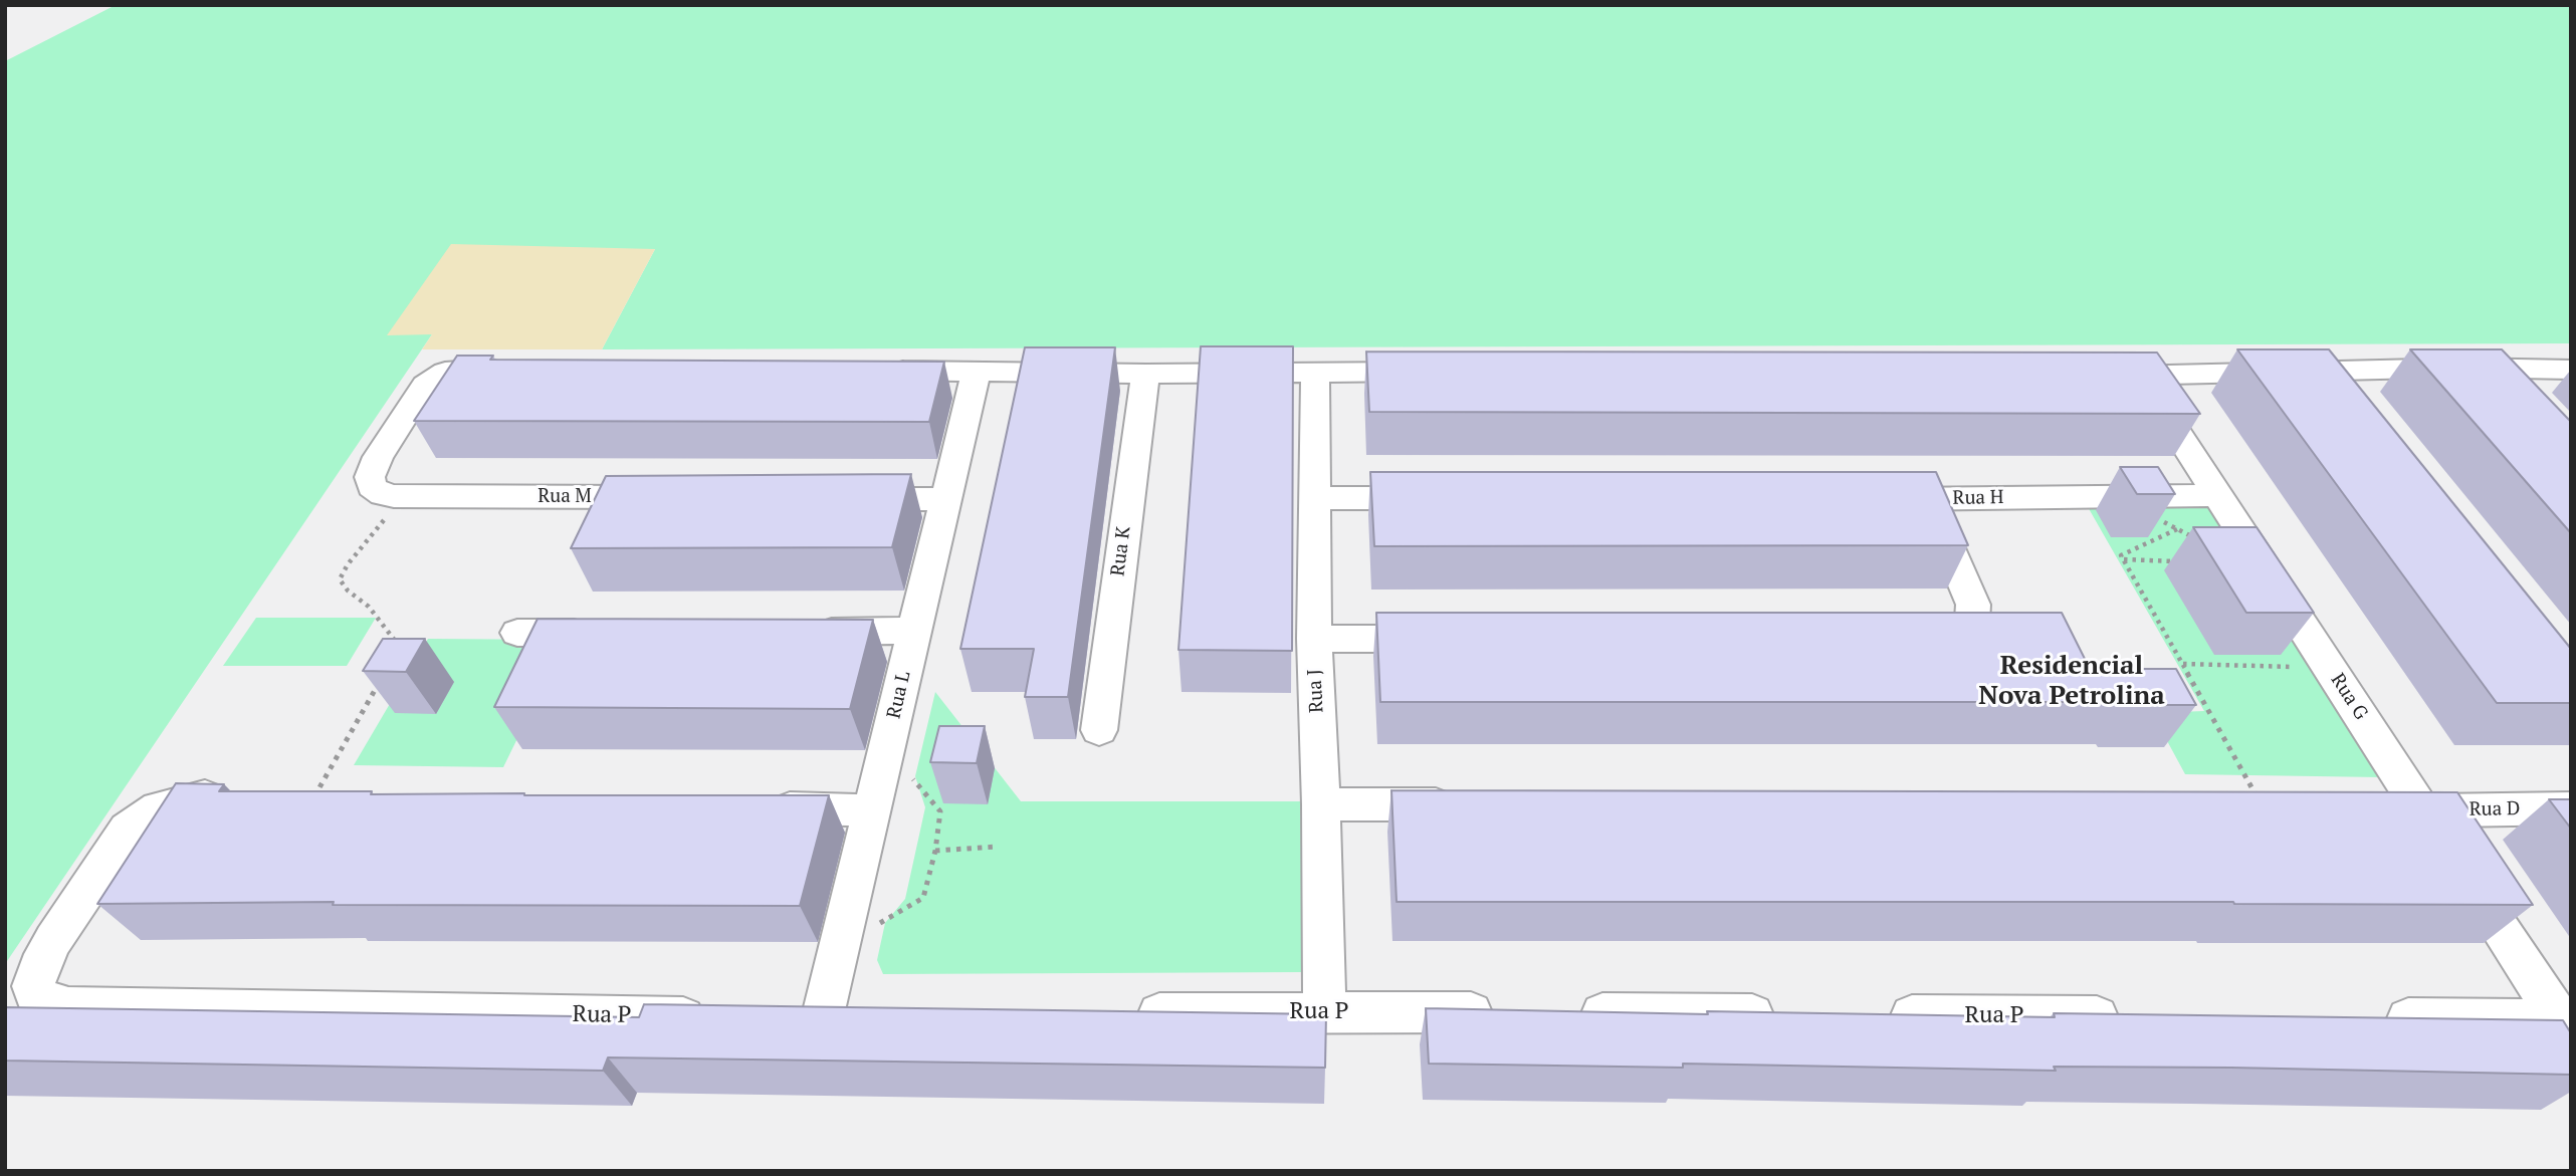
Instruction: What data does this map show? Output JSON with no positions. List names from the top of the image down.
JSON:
{
  "streets": {
    "street": [
      "Rua M",
      "Rua H",
      "Rua K",
      "Rua J",
      "Rua L",
      "Rua G",
      "Rua D",
      "Rua P"
    ]
  },
  "crossings": [
    ["Rua H", "Rua G"],
    ["Rua J", "Rua P"],
    ["Rua G", "Rua D"]
  ],
  "districts": ["Residencial Nova Petrolina"]
}
